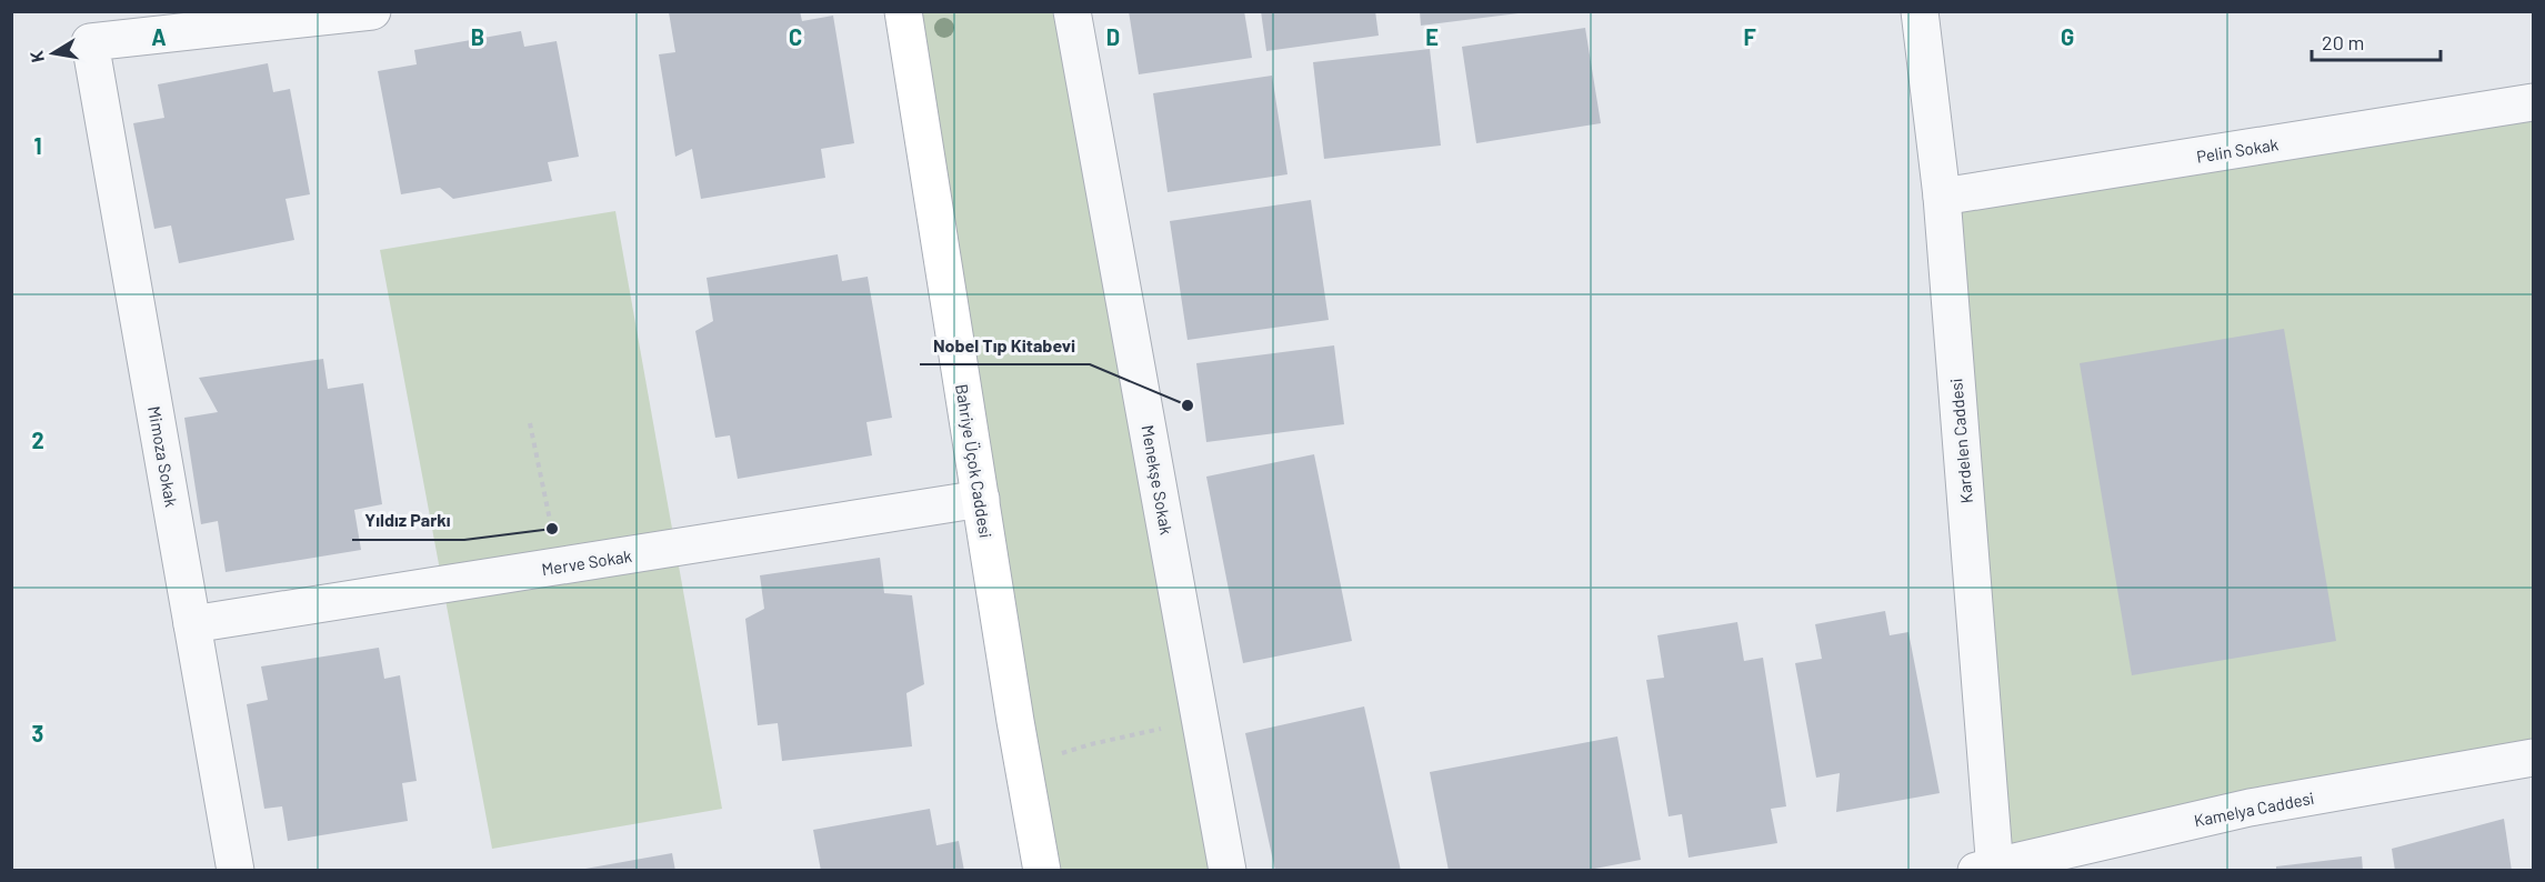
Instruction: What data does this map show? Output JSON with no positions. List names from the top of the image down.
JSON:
{
  "streets": {
    "main road": ["Bahriye Üçok Caddesi"],
    "street": [
      "Pelin Sokak",
      "Kardelen Caddesi",
      "Mimoza Sokak",
      "Menekşe Sokak",
      "Merve Sokak",
      "Kamelya Caddesi"
    ]
  },
  "crossings": [
    ["Pelin Sokak", "Kardelen Caddesi"],
    ["Kardelen Caddesi", "Kamelya Caddesi"],
    ["Mimoza Sokak", "Merve Sokak"],
    ["Bahriye Üçok Caddesi", "Merve Sokak"]
  ],
  "places": ["Nobel Tıp Kitabevi", "Yıldız Parkı"],
  "scale_bar": "20 m",
  "north": "left",
  "grid": {
    "columns": [
      "A",
      "B",
      "C",
      "D",
      "E",
      "F",
      "G"
    ],
    "rows": ["1", "2", "3"]
  }
}
